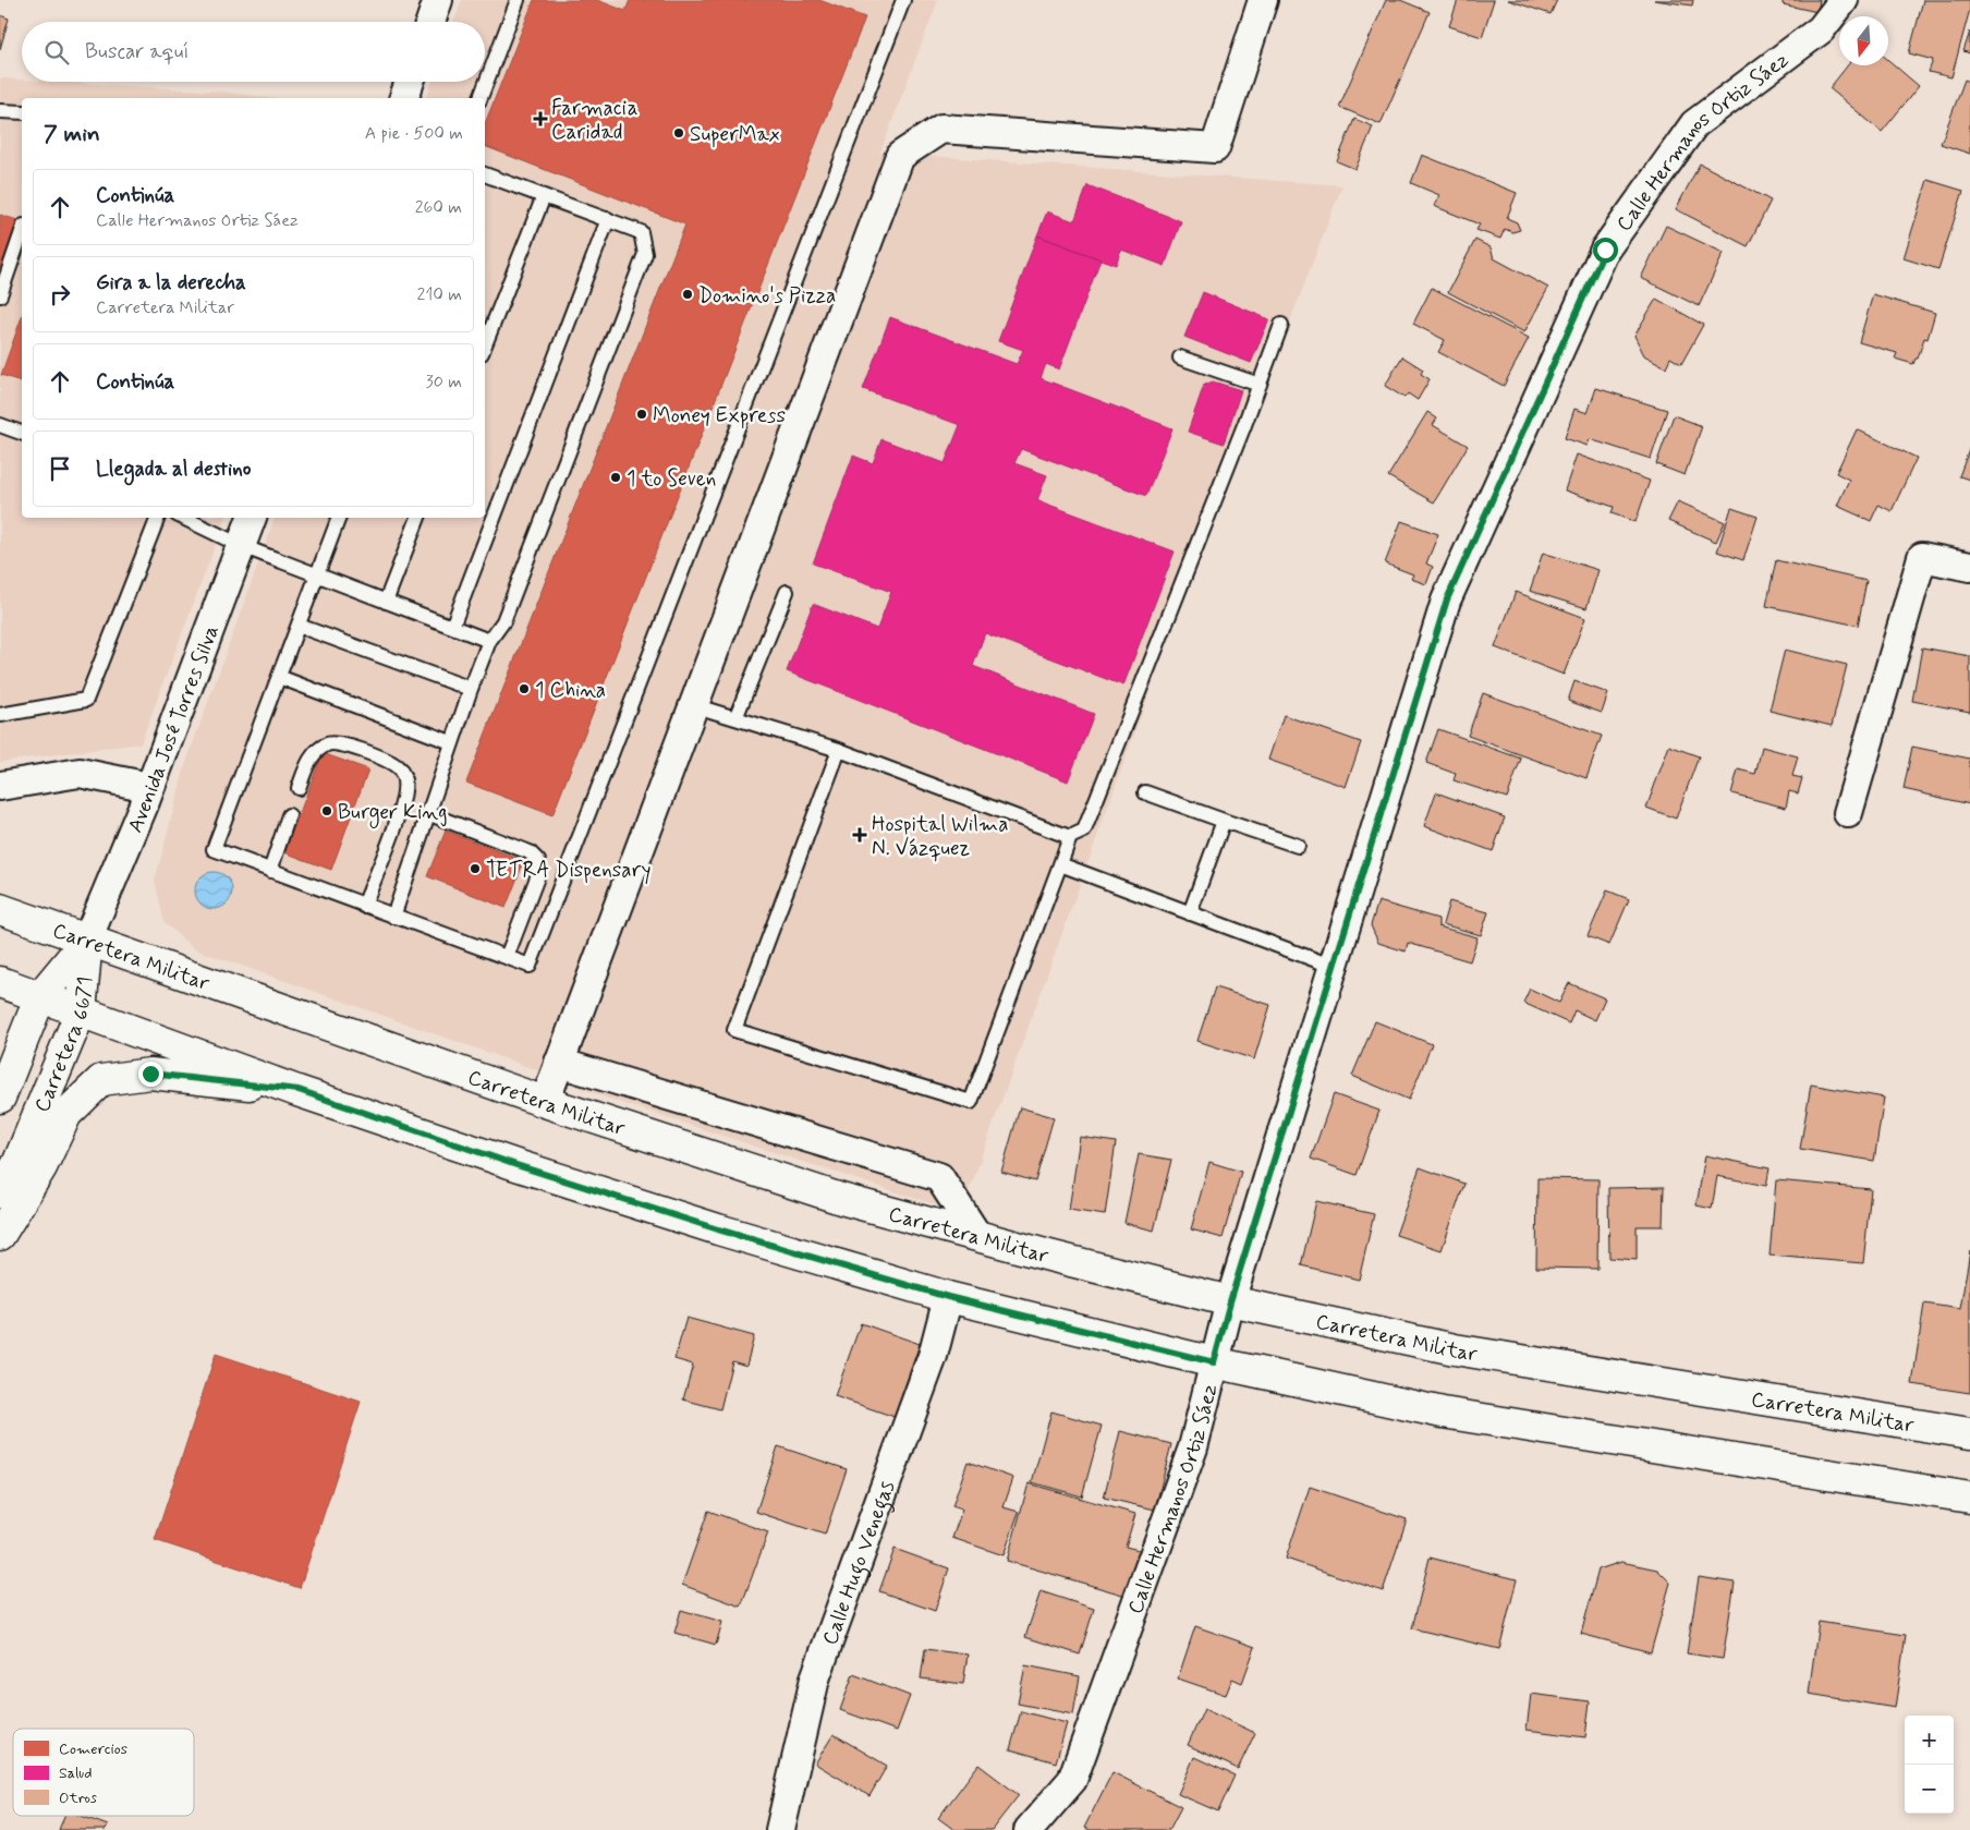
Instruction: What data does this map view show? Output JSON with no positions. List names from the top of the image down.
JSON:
{
  "streets": {
    "main road": ["Carretera Militar", "Carretera 6671"],
    "street": ["Calle Hermanos Ortiz Sáez", "Avenida José Torres Silva", "Calle Hugo Venegas"]
  },
  "crossings": [
    ["Calle Hermanos Ortiz Sáez", "Carretera Militar"],
    ["Avenida José Torres Silva", "Carretera Militar"],
    ["Avenida José Torres Silva", "Carretera 6671"],
    ["Carretera Militar", "Carretera 6671"]
  ],
  "places": {
    "health": ["Farmacia Caridad", "Hospital Wilma N. Vázquez"],
    "other": [
      "SuperMax",
      "Domino's Pizza",
      "Money Express",
      "1 to Seven",
      "1 China",
      "Burger King",
      "TETRA Dispensary"
    ]
  },
  "legend": ["Comercios", "Salud", "Otros"],
  "north": "bottom",
  "page": {
    "search": "Buscar aquí",
    "heading": ["7 min", "A pie · 500 m"],
    "list": [
      ["Continúa", "Calle Hermanos Ortiz Sáez", "260 m"],
      ["Gira a la derecha", "Carretera Militar", "210 m"],
      ["Continúa", "30 m"],
      "Llegada al destino"
    ],
    "map_buttons": ["+", "−"]
  }
}
